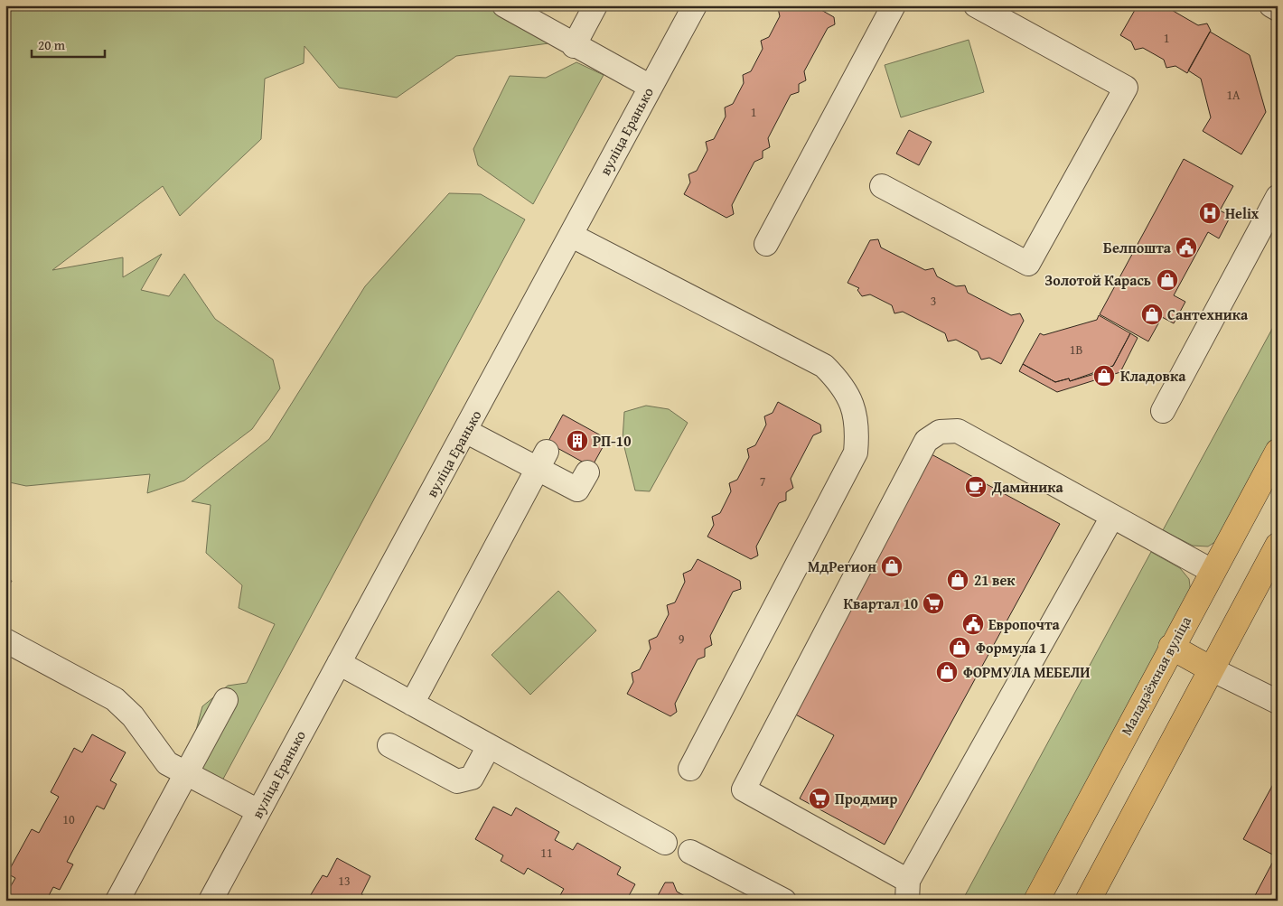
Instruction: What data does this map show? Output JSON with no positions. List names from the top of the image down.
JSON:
{
  "streets": {
    "main road": ["Маладзёжная вуліца"],
    "street": ["вуліца Еранько"]
  },
  "places": {
    "hospital": ["Helix"],
    "public building": ["Белпошта", "Европочта"],
    "shop": [
      "Золотой Карась",
      "Сантехника",
      "Кладовка",
      "МдРегион",
      "21 век",
      "Формула 1",
      "ФОРМУЛА МЕБЕЛИ"
    ],
    "building": ["РП-10"],
    "cafe": ["Даминика"],
    "supermarket": ["Квартал 10", "Продмир"]
  },
  "house_numbers": [
    "1",
    "1А",
    "1",
    "3",
    "1В",
    "7",
    "9",
    "10",
    "11",
    "13"
  ],
  "scale_bar": "20 m"
}
